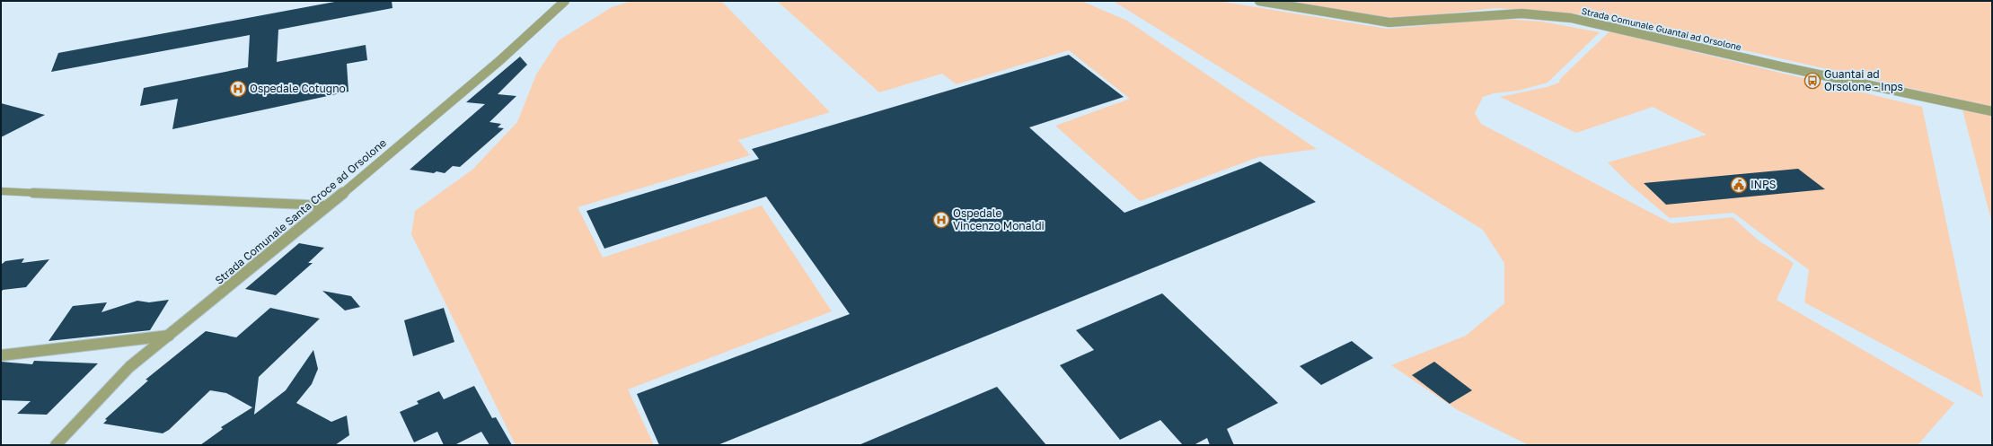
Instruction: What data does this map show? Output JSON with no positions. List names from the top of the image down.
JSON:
{
  "streets": {
    "street": ["Strada Comunale Guantai ad Orsolone", "Strada Comunale Santa Croce ad Orsolone"]
  },
  "places": {
    "bus stop": ["Guantai ad Orsolone - Inps"],
    "hospital": ["Ospedale Cotugno", "Ospedale Vincenzo Monaldi"],
    "public building": ["INPS"]
  }
}
